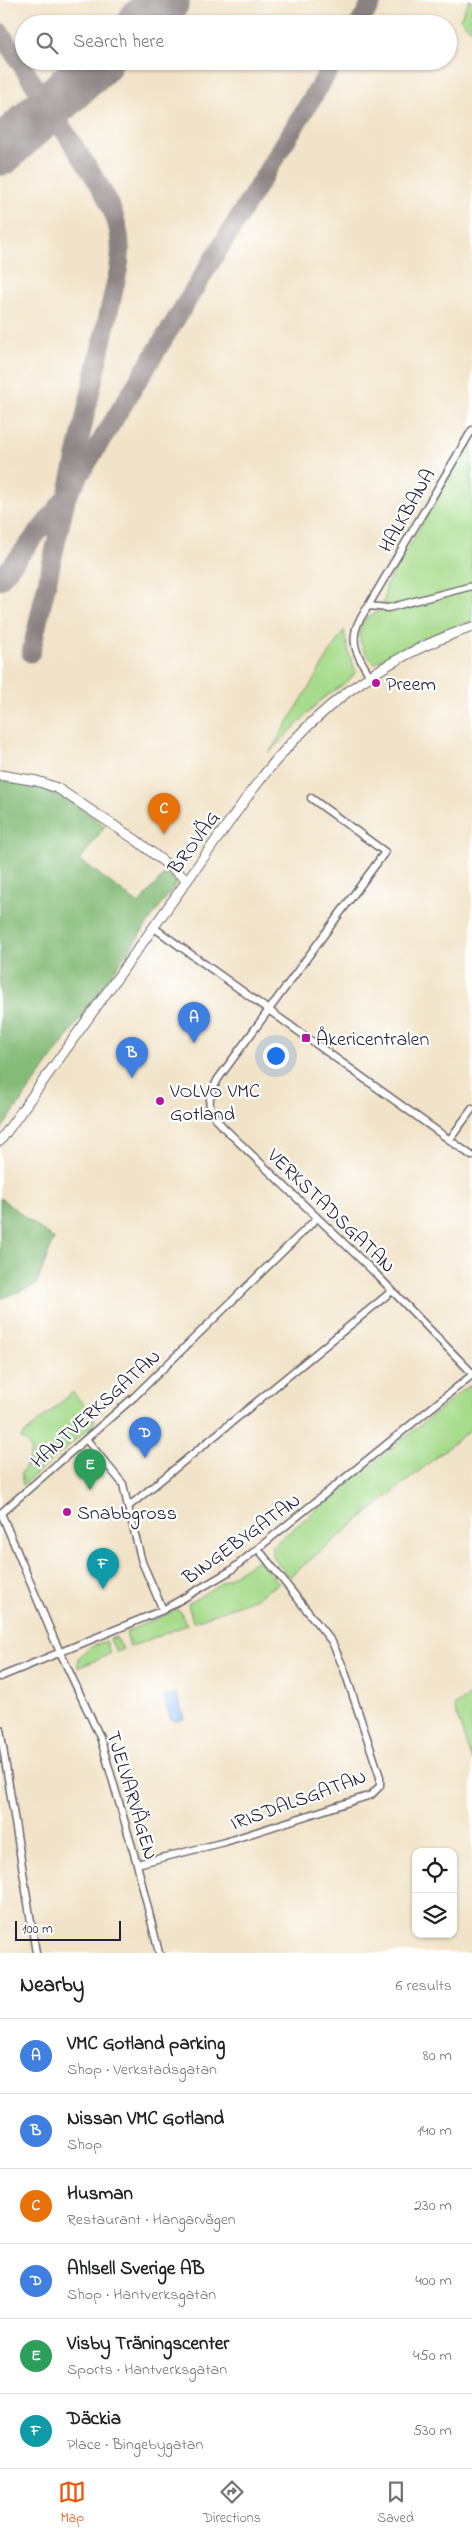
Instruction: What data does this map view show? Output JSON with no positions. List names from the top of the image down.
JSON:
{
  "streets": {
    "main road": ["BROVÄG"],
    "street": [
      "HALKBANA",
      "VERKSTADSGATAN",
      "HANTVERKSGATAN",
      "BINGEBYGATAN",
      "TJELVARVÄGEN",
      "IRISDALSGATAN"
    ]
  },
  "crossings": [
    ["HALKBANA", "BROVÄG"],
    ["VERKSTADSGATAN", "HANTVERKSGATAN"],
    ["VERKSTADSGATAN", "BINGEBYGATAN"],
    ["HANTVERKSGATAN", "BINGEBYGATAN"],
    ["HANTVERKSGATAN", "TJELVARVÄGEN"],
    ["BINGEBYGATAN", "TJELVARVÄGEN"],
    ["BINGEBYGATAN", "IRISDALSGATAN"],
    ["TJELVARVÄGEN", "IRISDALSGATAN"]
  ],
  "places": {
    "other": ["Preem", "VOLVO VMC Gotland", "Snabbgross"],
    "transit": ["Åkericentralen"]
  },
  "scale_bar": "100 m",
  "page": {
    "search": "Search here",
    "pins": [
      "C",
      "A",
      "B",
      "D",
      "E",
      "F"
    ],
    "scale": "100 m",
    "heading": ["Nearby", "6 results"],
    "list": [
      {
        "mark": "A",
        "name": "VMC Gotland parking",
        "note": "Shop · Verkstadsgatan",
        "value": "80 m"
      },
      {
        "mark": "B",
        "name": "Nissan VMC Gotland",
        "note": "Shop",
        "value": "140 m"
      },
      {
        "mark": "C",
        "name": "Husman",
        "note": "Restaurant · Hangarvägen",
        "value": "230 m"
      },
      {
        "mark": "D",
        "name": "Ahlsell Sverige AB",
        "note": "Shop · Hantverksgatan",
        "value": "400 m"
      },
      {
        "mark": "E",
        "name": "Visby Träningscenter",
        "note": "Sports · Hantverksgatan",
        "value": "450 m"
      },
      {
        "mark": "F",
        "name": "Däckia",
        "note": "Place · Bingebygatan",
        "value": "530 m"
      }
    ],
    "nav": ["Map", "Directions", "Saved"]
  }
}
